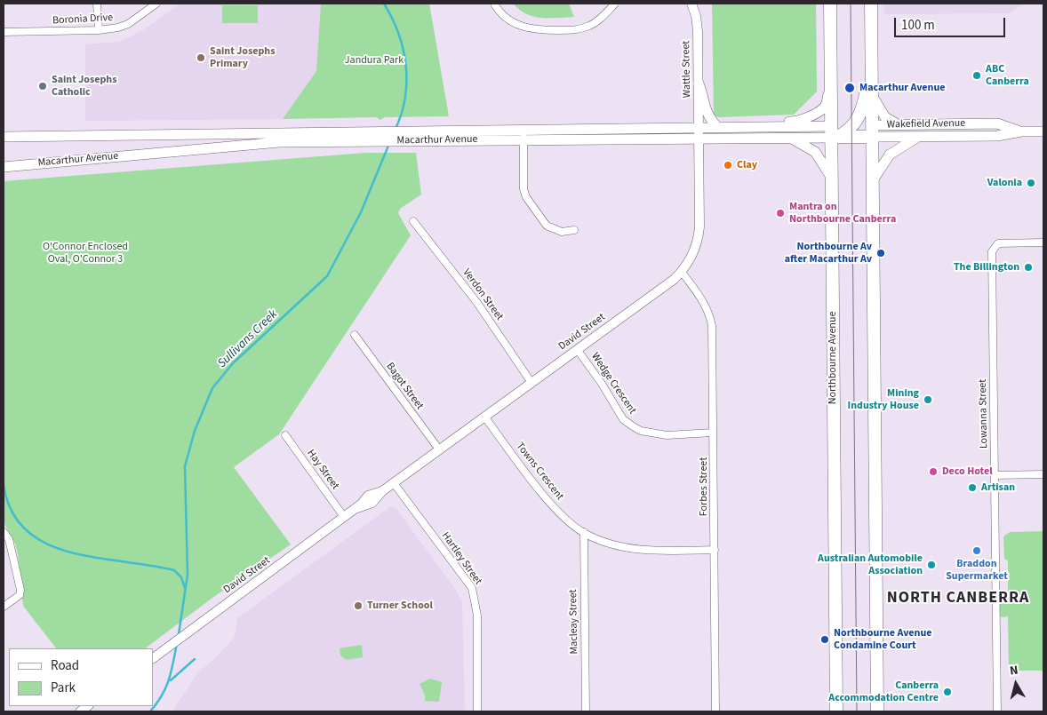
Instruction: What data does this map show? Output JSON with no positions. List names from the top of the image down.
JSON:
{
  "streets": {
    "highway": ["Wakefield Avenue", "Macarthur Avenue", "Northbourne Avenue"],
    "street": [
      "Boronia Drive",
      "Wattle Street",
      "Verdon Street",
      "David Street",
      "Wedge Crescent",
      "Bagot Street",
      "Lowanna Street",
      "Hay Street",
      "Towns Crescent",
      "Forbes Street",
      "Hartley Street",
      "Macleay Street"
    ]
  },
  "crossings": [
    ["Wattle Street", "Macarthur Avenue"],
    ["Wattle Street", "David Street"],
    ["Wakefield Avenue", "Macarthur Avenue"],
    ["Macarthur Avenue", "David Street"],
    ["Macarthur Avenue", "Northbourne Avenue"],
    ["Verdon Street", "David Street"],
    ["David Street", "Wedge Crescent"],
    ["David Street", "Bagot Street"],
    ["David Street", "Hay Street"],
    ["David Street", "Towns Crescent"],
    ["David Street", "Forbes Street"],
    ["David Street", "Hartley Street"],
    ["Wedge Crescent", "Forbes Street"],
    ["Towns Crescent", "Forbes Street"],
    ["Towns Crescent", "Macleay Street"]
  ],
  "districts": ["NORTH CANBERRA"],
  "water": ["Sullivans Creek"],
  "parks": ["Jandura Park", "O'Connor Enclosed Oval, O'Connor 3"],
  "places": [
    "Saint Josephs Primary",
    "ABC Canberra",
    "Saint Josephs Catholic",
    "Macarthur Avenue",
    "Clay",
    "Valonia",
    "Mantra on Northbourne Canberra",
    "Northbourne Av after Macarthur Av",
    "The Billington",
    "Mining Industry House",
    "Deco Hotel",
    "Artisan",
    "Braddon Supermarket",
    "Australian Automobile Association",
    "Turner School",
    "Northbourne Avenue Condamine Court",
    "Canberra Accommodation Centre"
  ],
  "legend": ["Road", "Park"],
  "scale_bar": "100 m",
  "north": "top"
}
